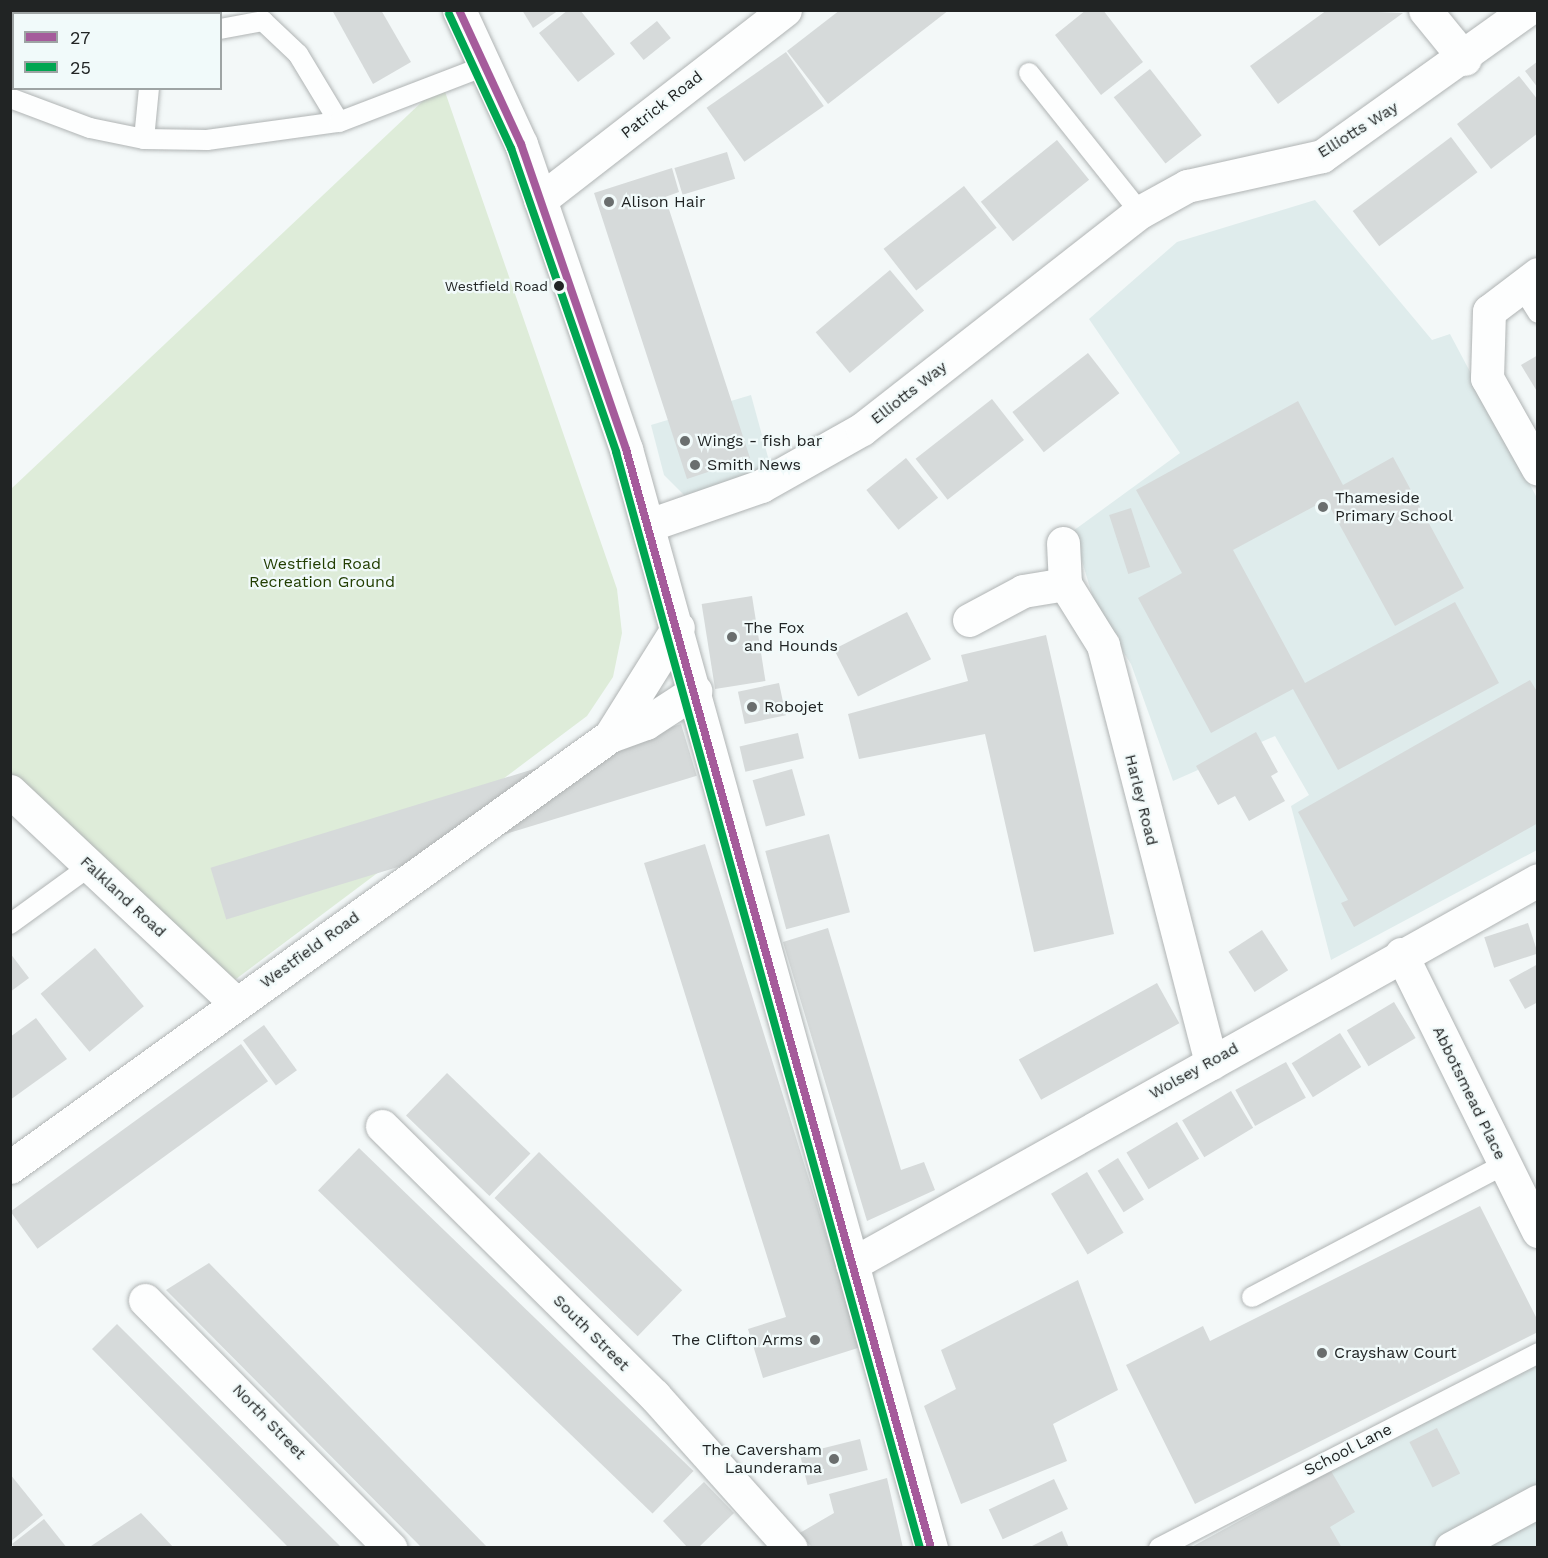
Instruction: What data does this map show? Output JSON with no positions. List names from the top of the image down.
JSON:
{
  "streets": {
    "street": [
      "Patrick Road",
      "Elliotts Way",
      "Harley Road",
      "Falkland Road",
      "Westfield Road",
      "Wolsey Road",
      "Abbotsmead Place",
      "South Street",
      "North Street"
    ],
    "lane": ["School Lane"]
  },
  "crossings": [
    ["Harley Road", "Wolsey Road"],
    ["Falkland Road", "Westfield Road"],
    ["Wolsey Road", "Abbotsmead Place"]
  ],
  "parks": ["Westfield Road Recreation Ground"],
  "places": [
    "Alison Hair",
    "Westfield Road",
    "Wings - fish bar",
    "Smith News",
    "Thameside Primary School",
    "The Fox and Hounds",
    "Robojet",
    "The Clifton Arms",
    "Crayshaw Court",
    "The Caversham Launderama"
  ],
  "lines": ["transit line 27", "transit line 25"],
  "legend": ["27", "25"]
}
